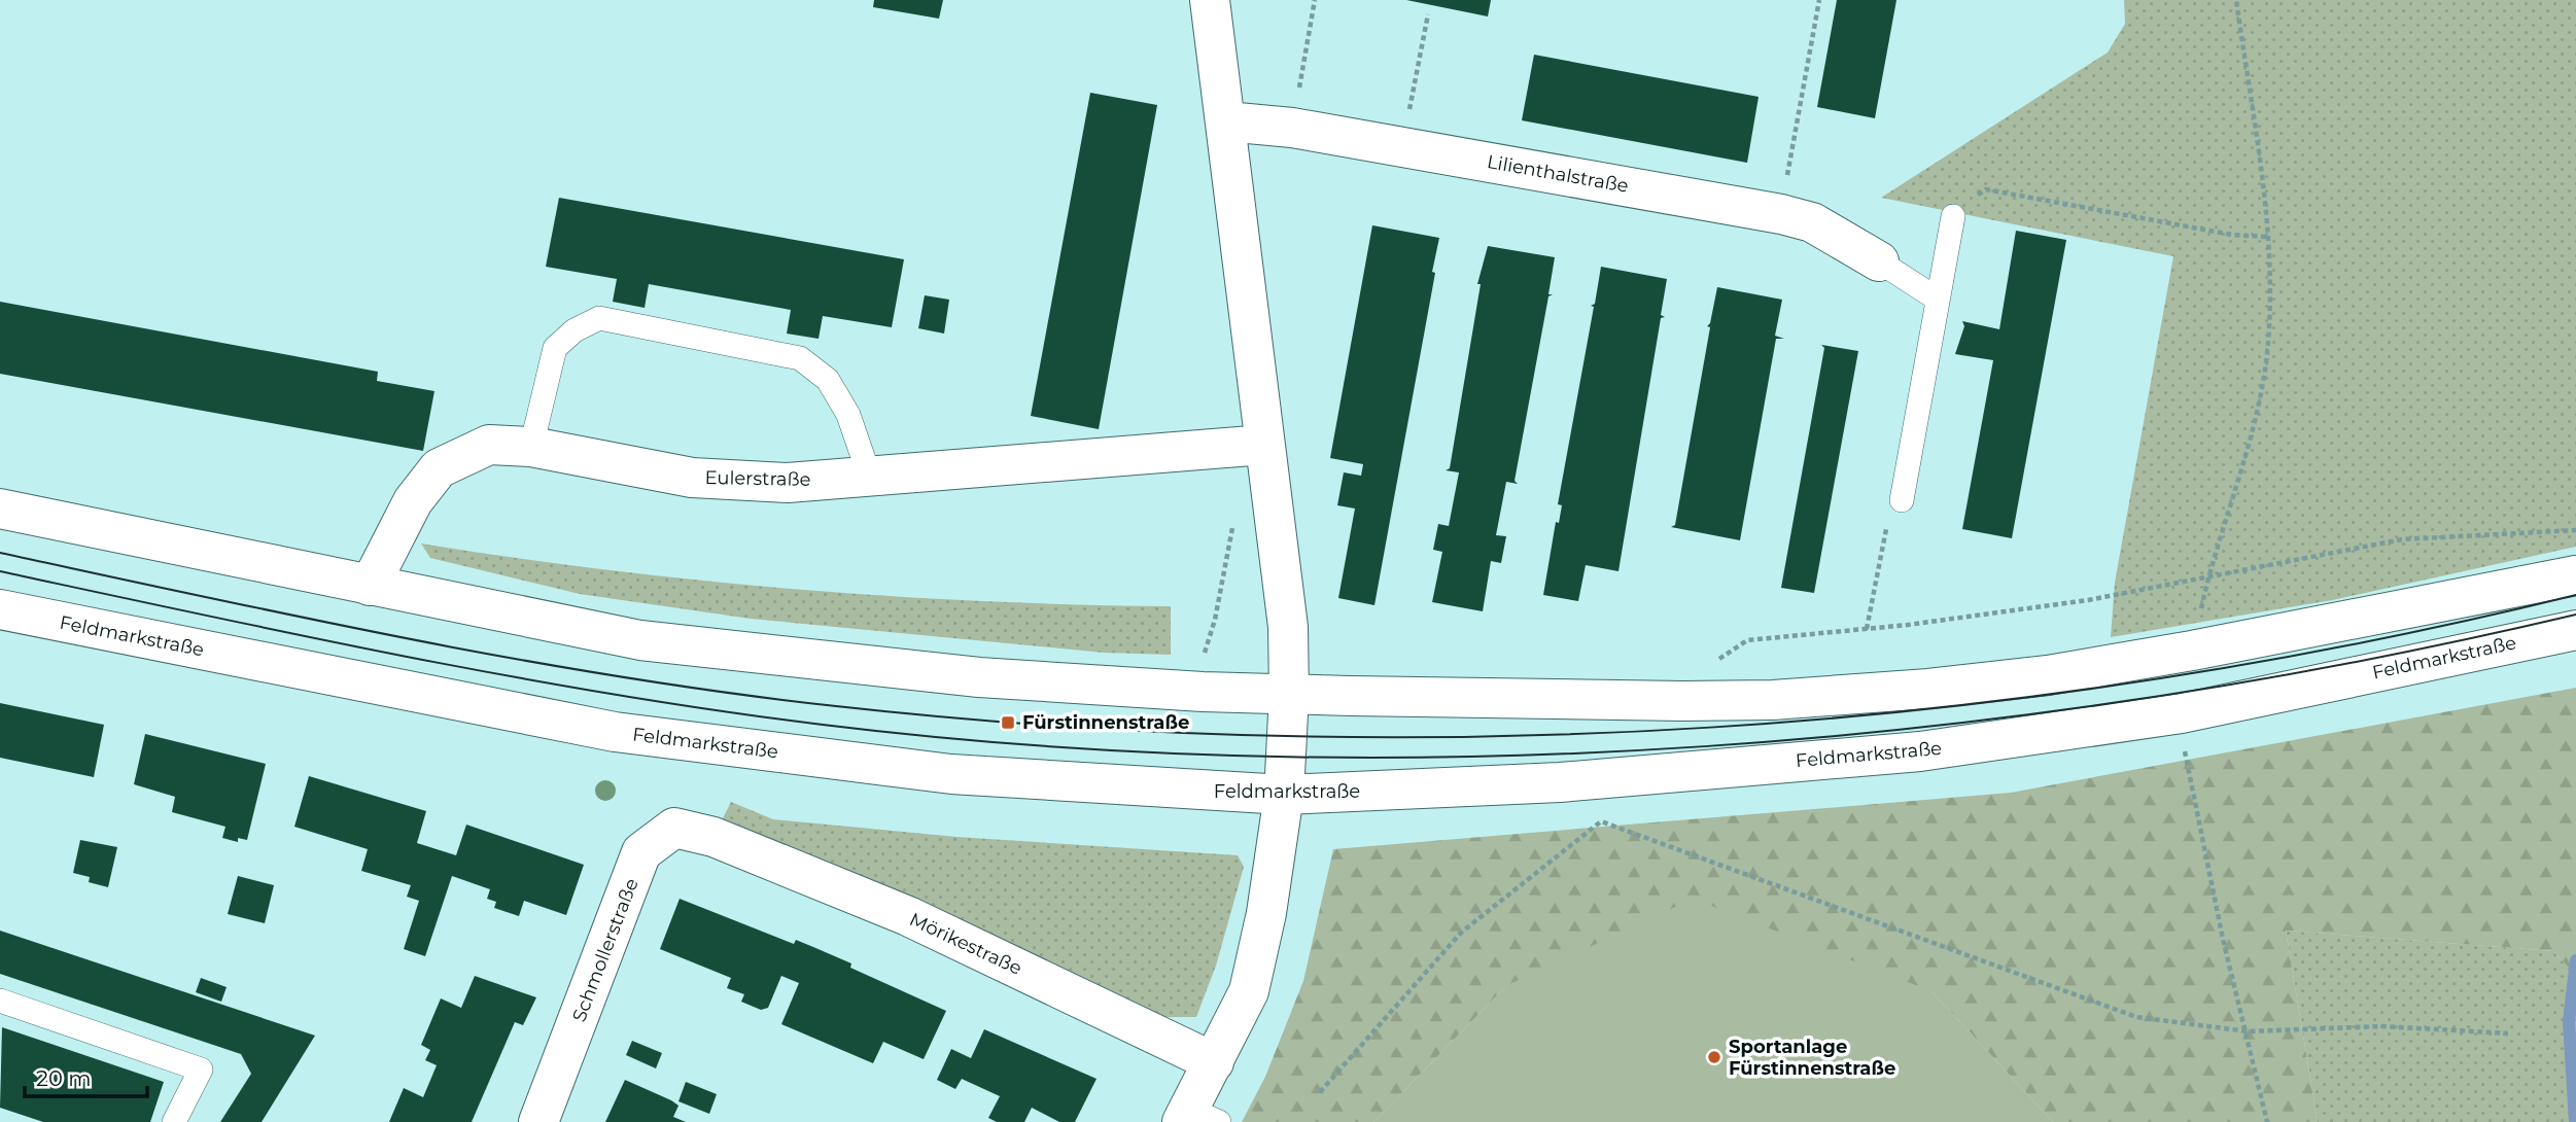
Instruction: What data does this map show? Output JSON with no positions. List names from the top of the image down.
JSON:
{
  "streets": {
    "main road": [
      "Lilienthalstraße",
      "Eulerstraße",
      "Feldmarkstraße",
      "Mörikestraße",
      "Schmollerstraße"
    ]
  },
  "crossings": [
    ["Mörikestraße", "Schmollerstraße"]
  ],
  "places": {
    "transit": ["Fürstinnenstraße"],
    "other": ["Sportanlage Fürstinnenstraße"]
  },
  "scale_bar": "20 m"
}
